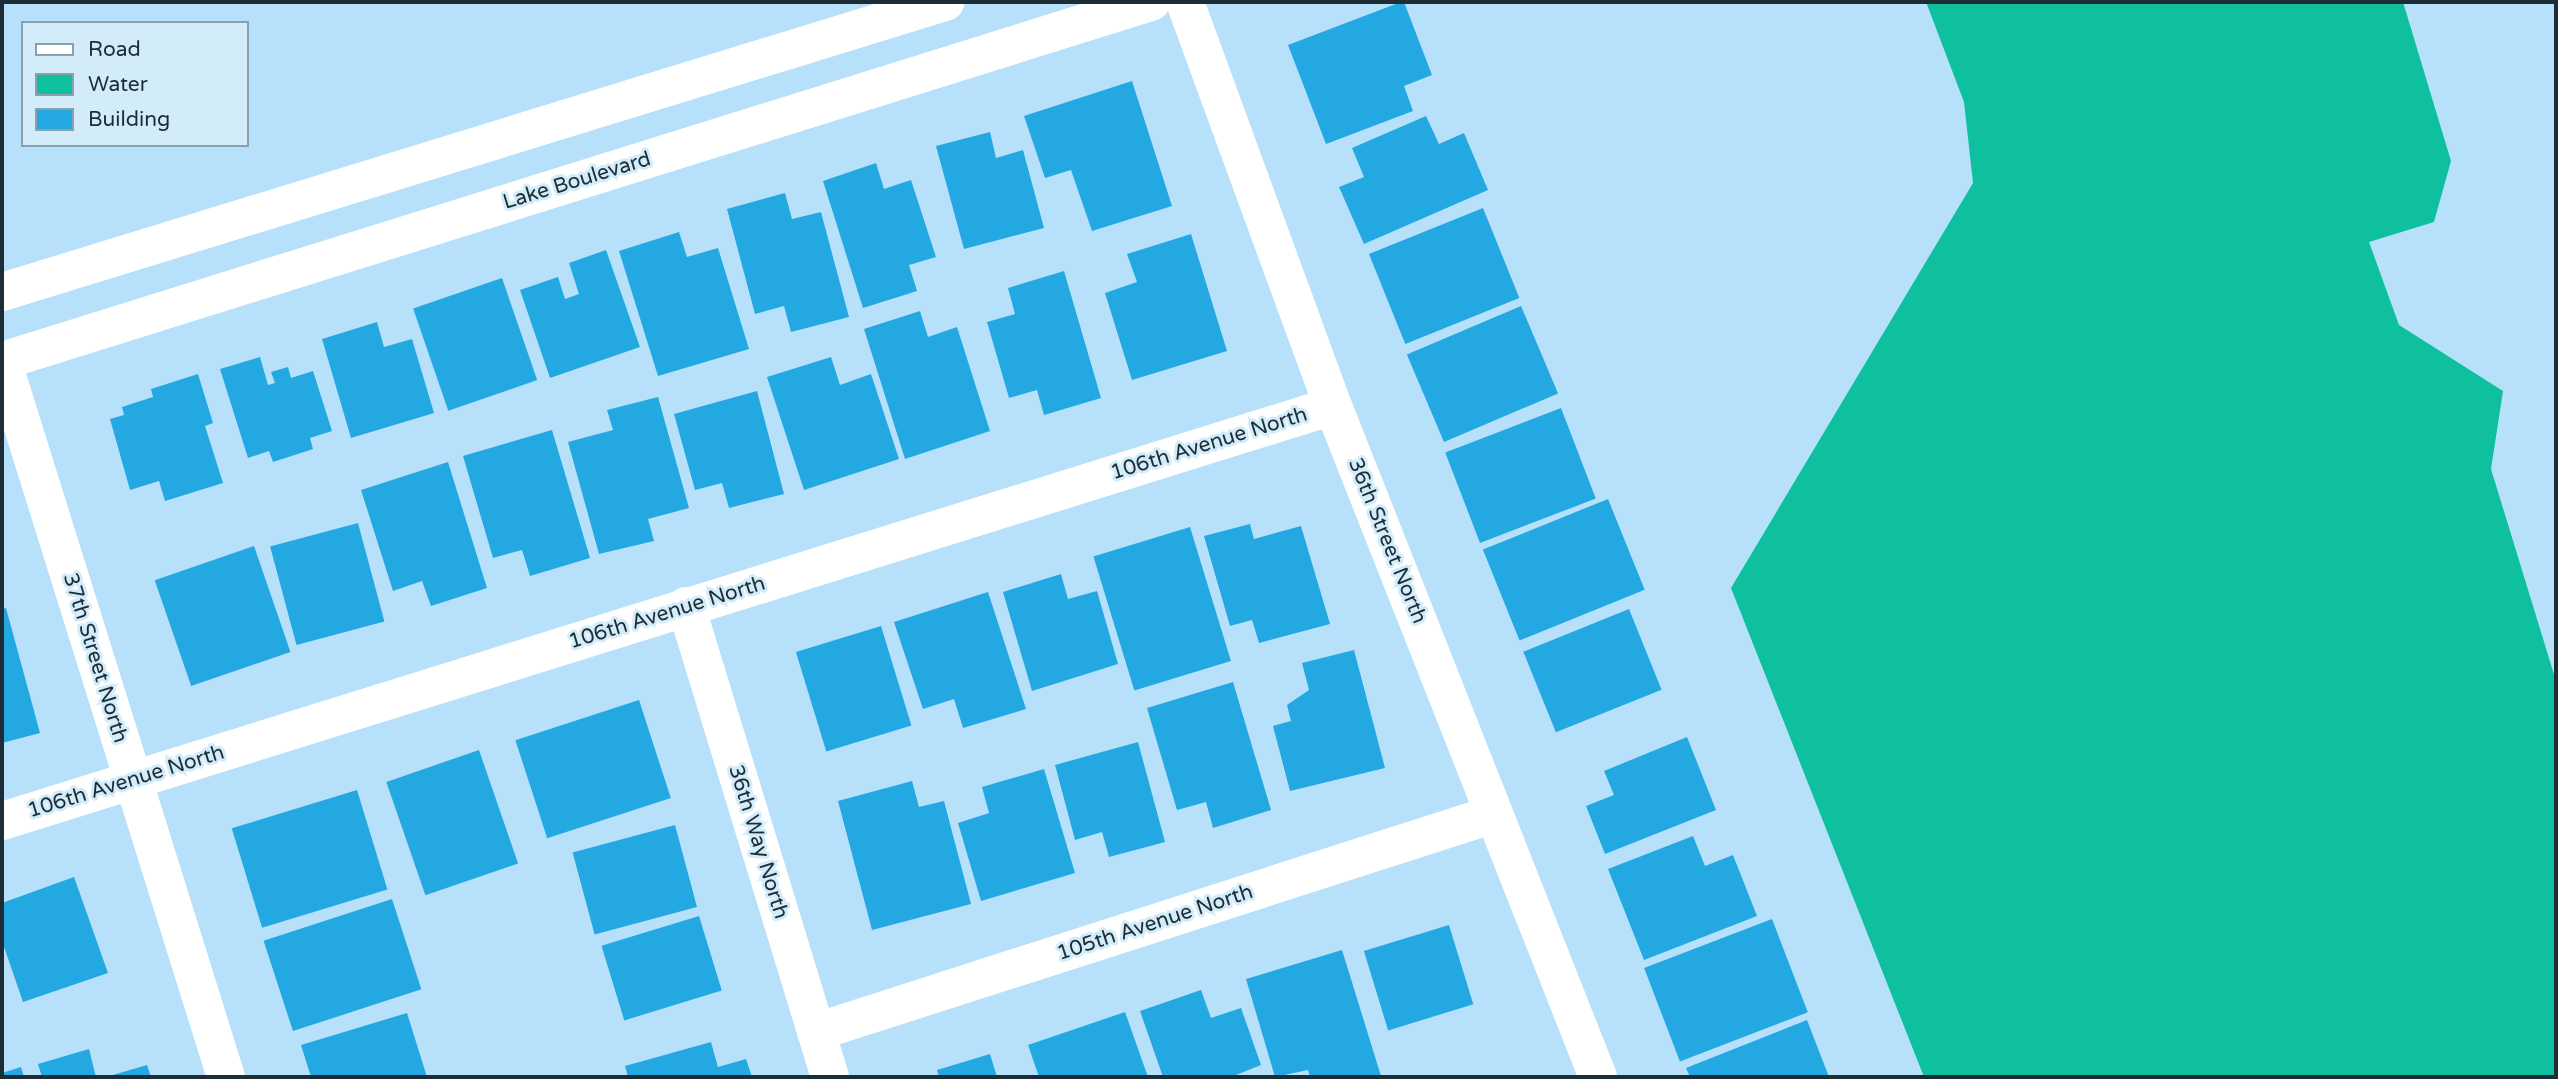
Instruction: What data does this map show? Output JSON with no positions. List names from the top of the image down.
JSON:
{
  "streets": {
    "street": [
      "Lake Boulevard",
      "106th Avenue North",
      "36th Street North",
      "37th Street North",
      "36th Way North",
      "105th Avenue North"
    ]
  },
  "crossings": [
    ["Lake Boulevard", "37th Street North"],
    ["106th Avenue North", "36th Street North"],
    ["106th Avenue North", "37th Street North"],
    ["106th Avenue North", "36th Way North"],
    ["36th Street North", "105th Avenue North"],
    ["36th Way North", "105th Avenue North"]
  ],
  "legend": ["Road", "Water", "Building"]
}
